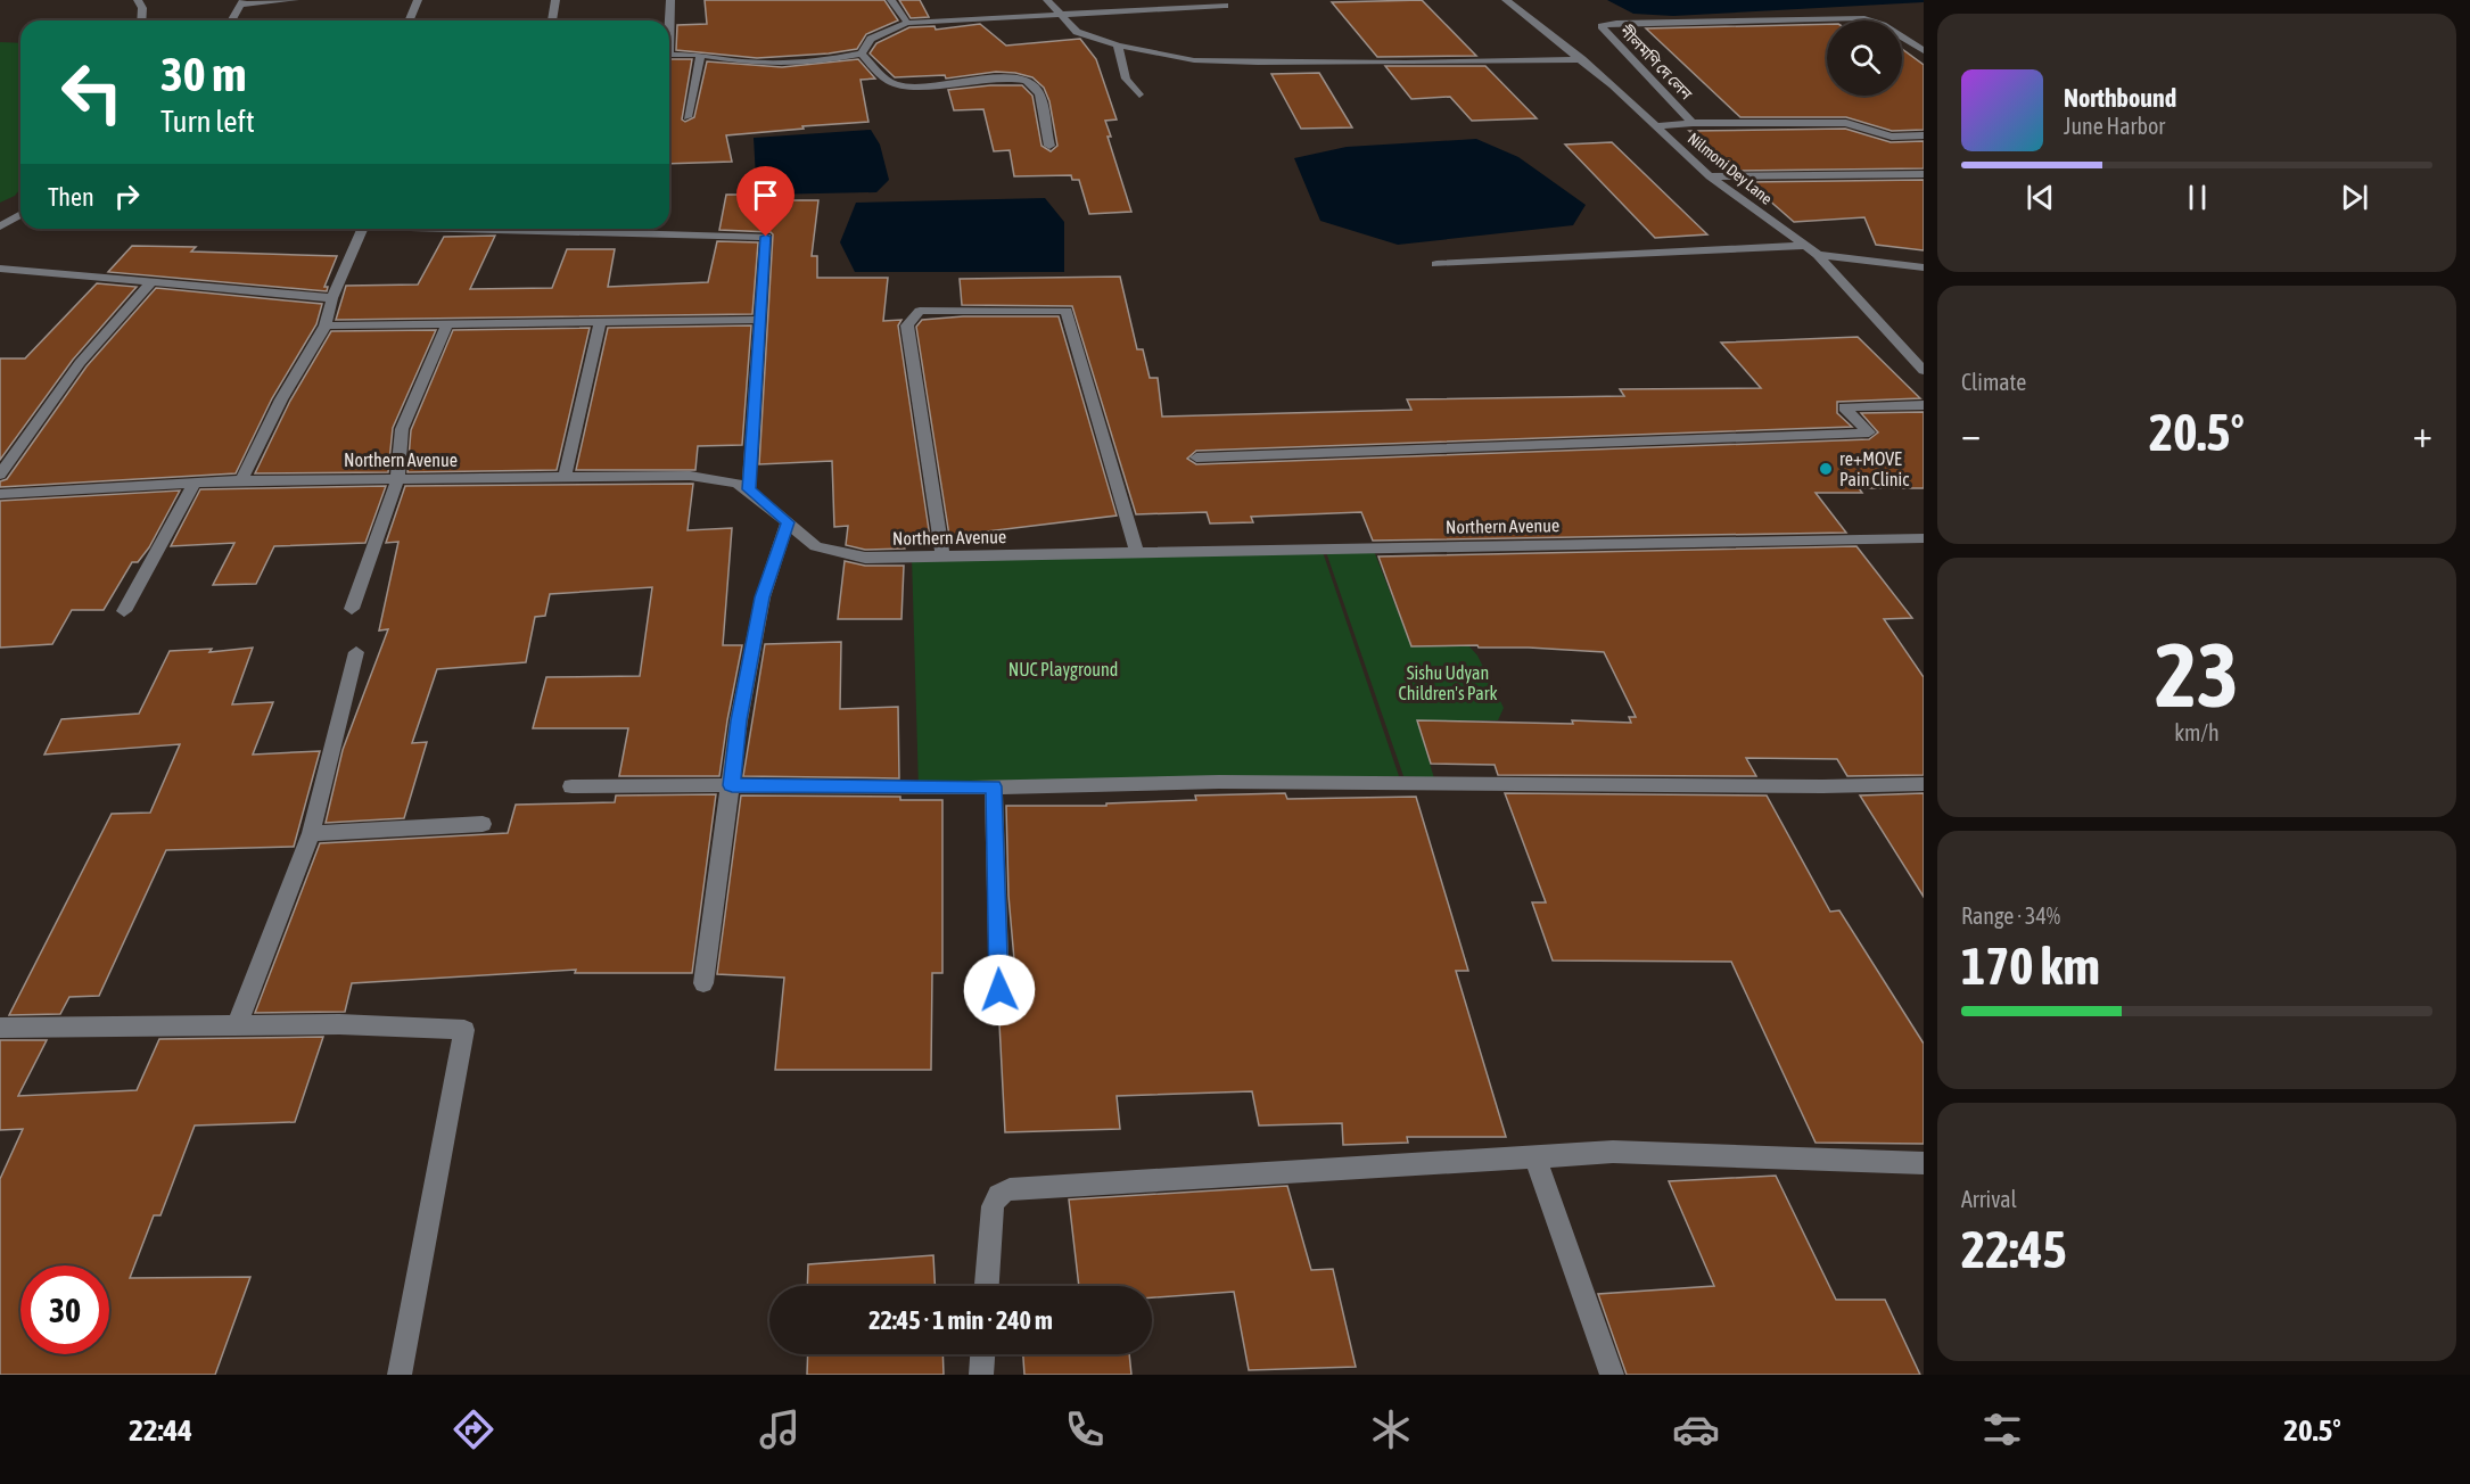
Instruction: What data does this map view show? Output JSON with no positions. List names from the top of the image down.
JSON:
{
  "streets": {
    "street": ["নীলমণি দে লেন", "Nilmoni Dey Lane", "Northern Avenue"]
  },
  "crossings": [
    ["নীলমণি দে লেন", "Nilmoni Dey Lane"]
  ],
  "parks": ["NUC Playground", "Sishu Udyan Children's Park"],
  "places": ["re+MOVE Pain Clinic"],
  "page": {
    "turn": ["30 m", "Turn left"],
    "song": ["Northbound", "June Harbor"],
    "then": "Then",
    "tile": [
      "Climate",
      ["23", "km/h"],
      ["Range · 34%", "170 km"],
      ["Arrival", "22:45"]
    ],
    "heat": ["−", "20.5°", "+"],
    "limit": "30",
    "trip": "22:45 · 1 min · 240 m",
    "tabs": ["22:44", "20.5°"]
  }
}
